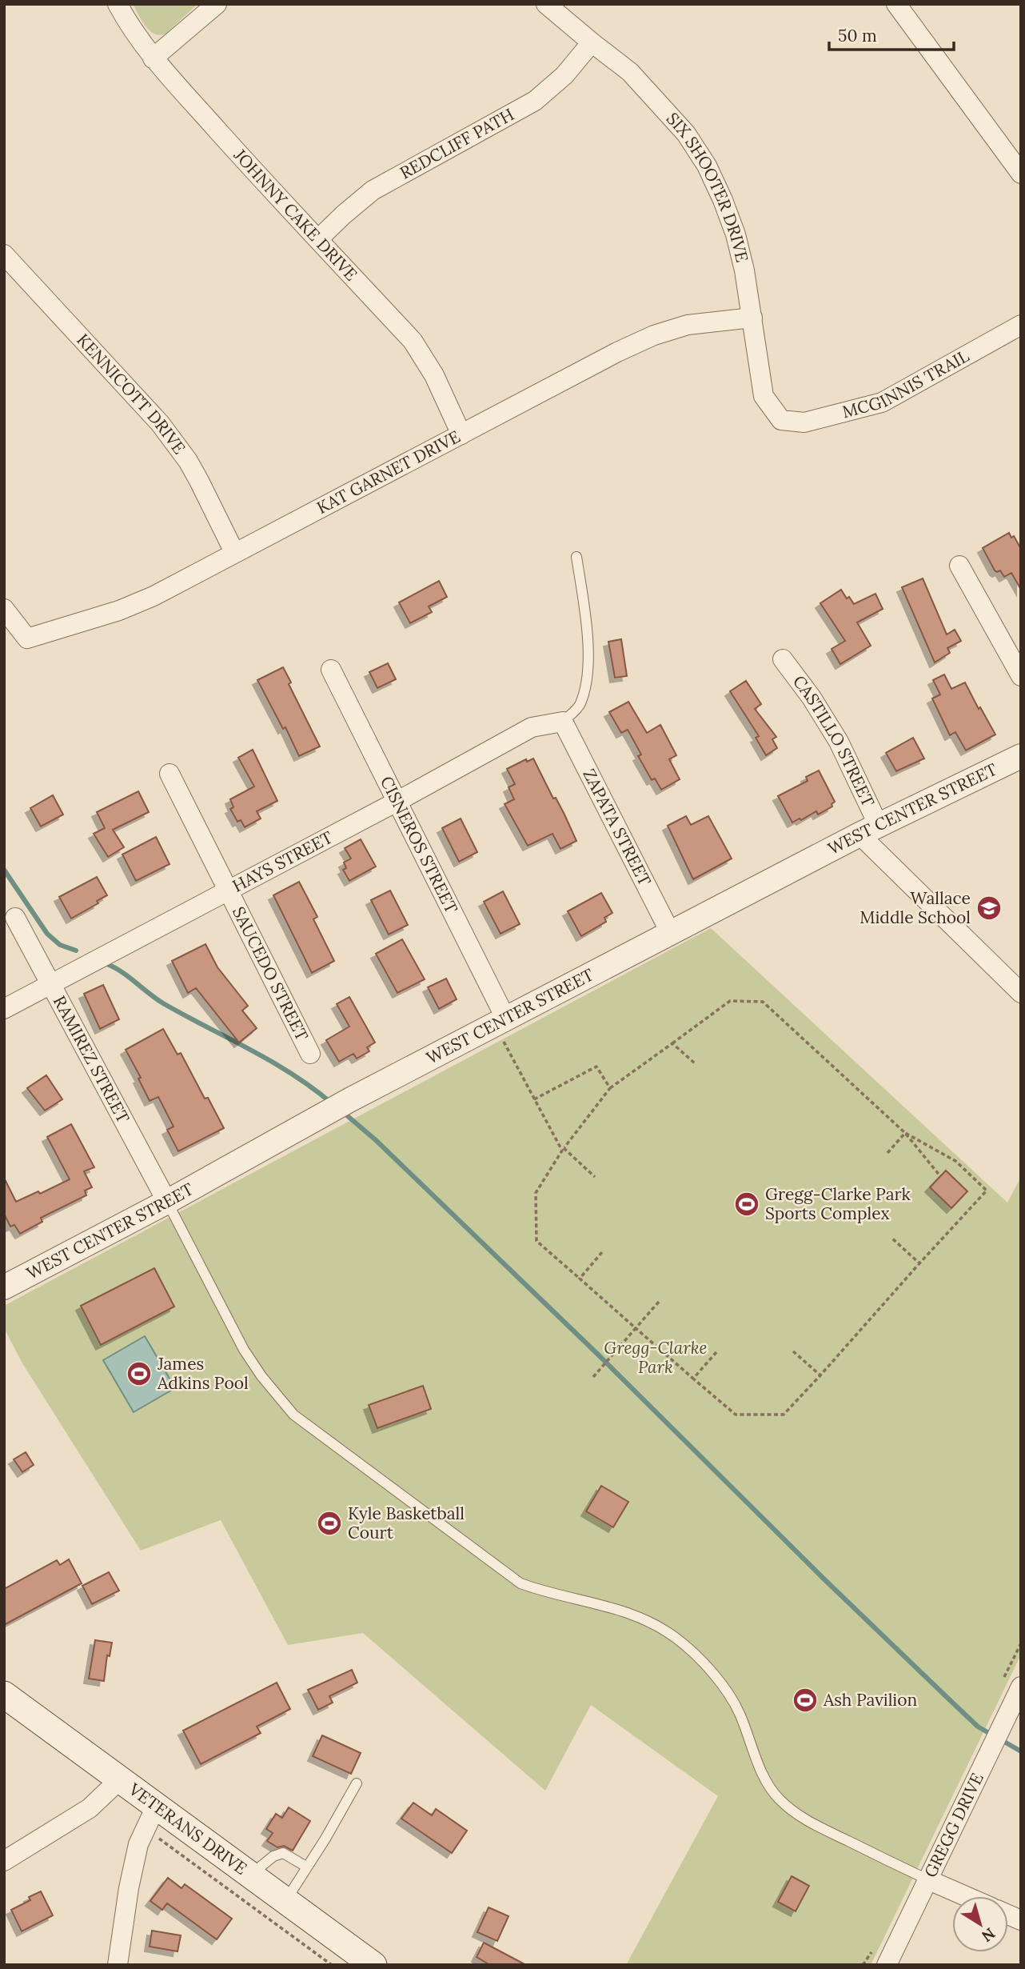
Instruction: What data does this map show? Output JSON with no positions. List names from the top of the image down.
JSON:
{
  "streets": {
    "main road": ["VETERANS DRIVE"],
    "street": [
      "REDCLIFF PATH",
      "SIX SHOOTER DRIVE",
      "JOHNNY CAKE DRIVE",
      "MCGINNIS TRAIL",
      "KENNICOTT DRIVE",
      "KAT GARNET DRIVE",
      "CASTILLO STREET",
      "WEST CENTER STREET",
      "ZAPATA STREET",
      "CISNEROS STREET",
      "HAYS STREET",
      "SAUCEDO STREET",
      "RAMIREZ STREET",
      "GREGG DRIVE"
    ]
  },
  "crossings": [
    ["REDCLIFF PATH", "SIX SHOOTER DRIVE"],
    ["REDCLIFF PATH", "JOHNNY CAKE DRIVE"],
    ["SIX SHOOTER DRIVE", "MCGINNIS TRAIL"],
    ["SIX SHOOTER DRIVE", "KAT GARNET DRIVE"],
    ["JOHNNY CAKE DRIVE", "KAT GARNET DRIVE"],
    ["KENNICOTT DRIVE", "KAT GARNET DRIVE"],
    ["CASTILLO STREET", "WEST CENTER STREET"],
    ["WEST CENTER STREET", "ZAPATA STREET"],
    ["WEST CENTER STREET", "CISNEROS STREET"],
    ["WEST CENTER STREET", "RAMIREZ STREET"],
    ["ZAPATA STREET", "HAYS STREET"],
    ["CISNEROS STREET", "HAYS STREET"],
    ["HAYS STREET", "SAUCEDO STREET"],
    ["HAYS STREET", "RAMIREZ STREET"]
  ],
  "parks": ["Gregg-Clarke Park"],
  "places": {
    "school or university": ["Wallace Middle School"],
    "sports": [
      "Gregg-Clarke Park Sports Complex",
      "James Adkins Pool",
      "Kyle Basketball Court",
      "Ash Pavilion"
    ]
  },
  "scale_bar": "50 m",
  "north": "bottom right"
}
